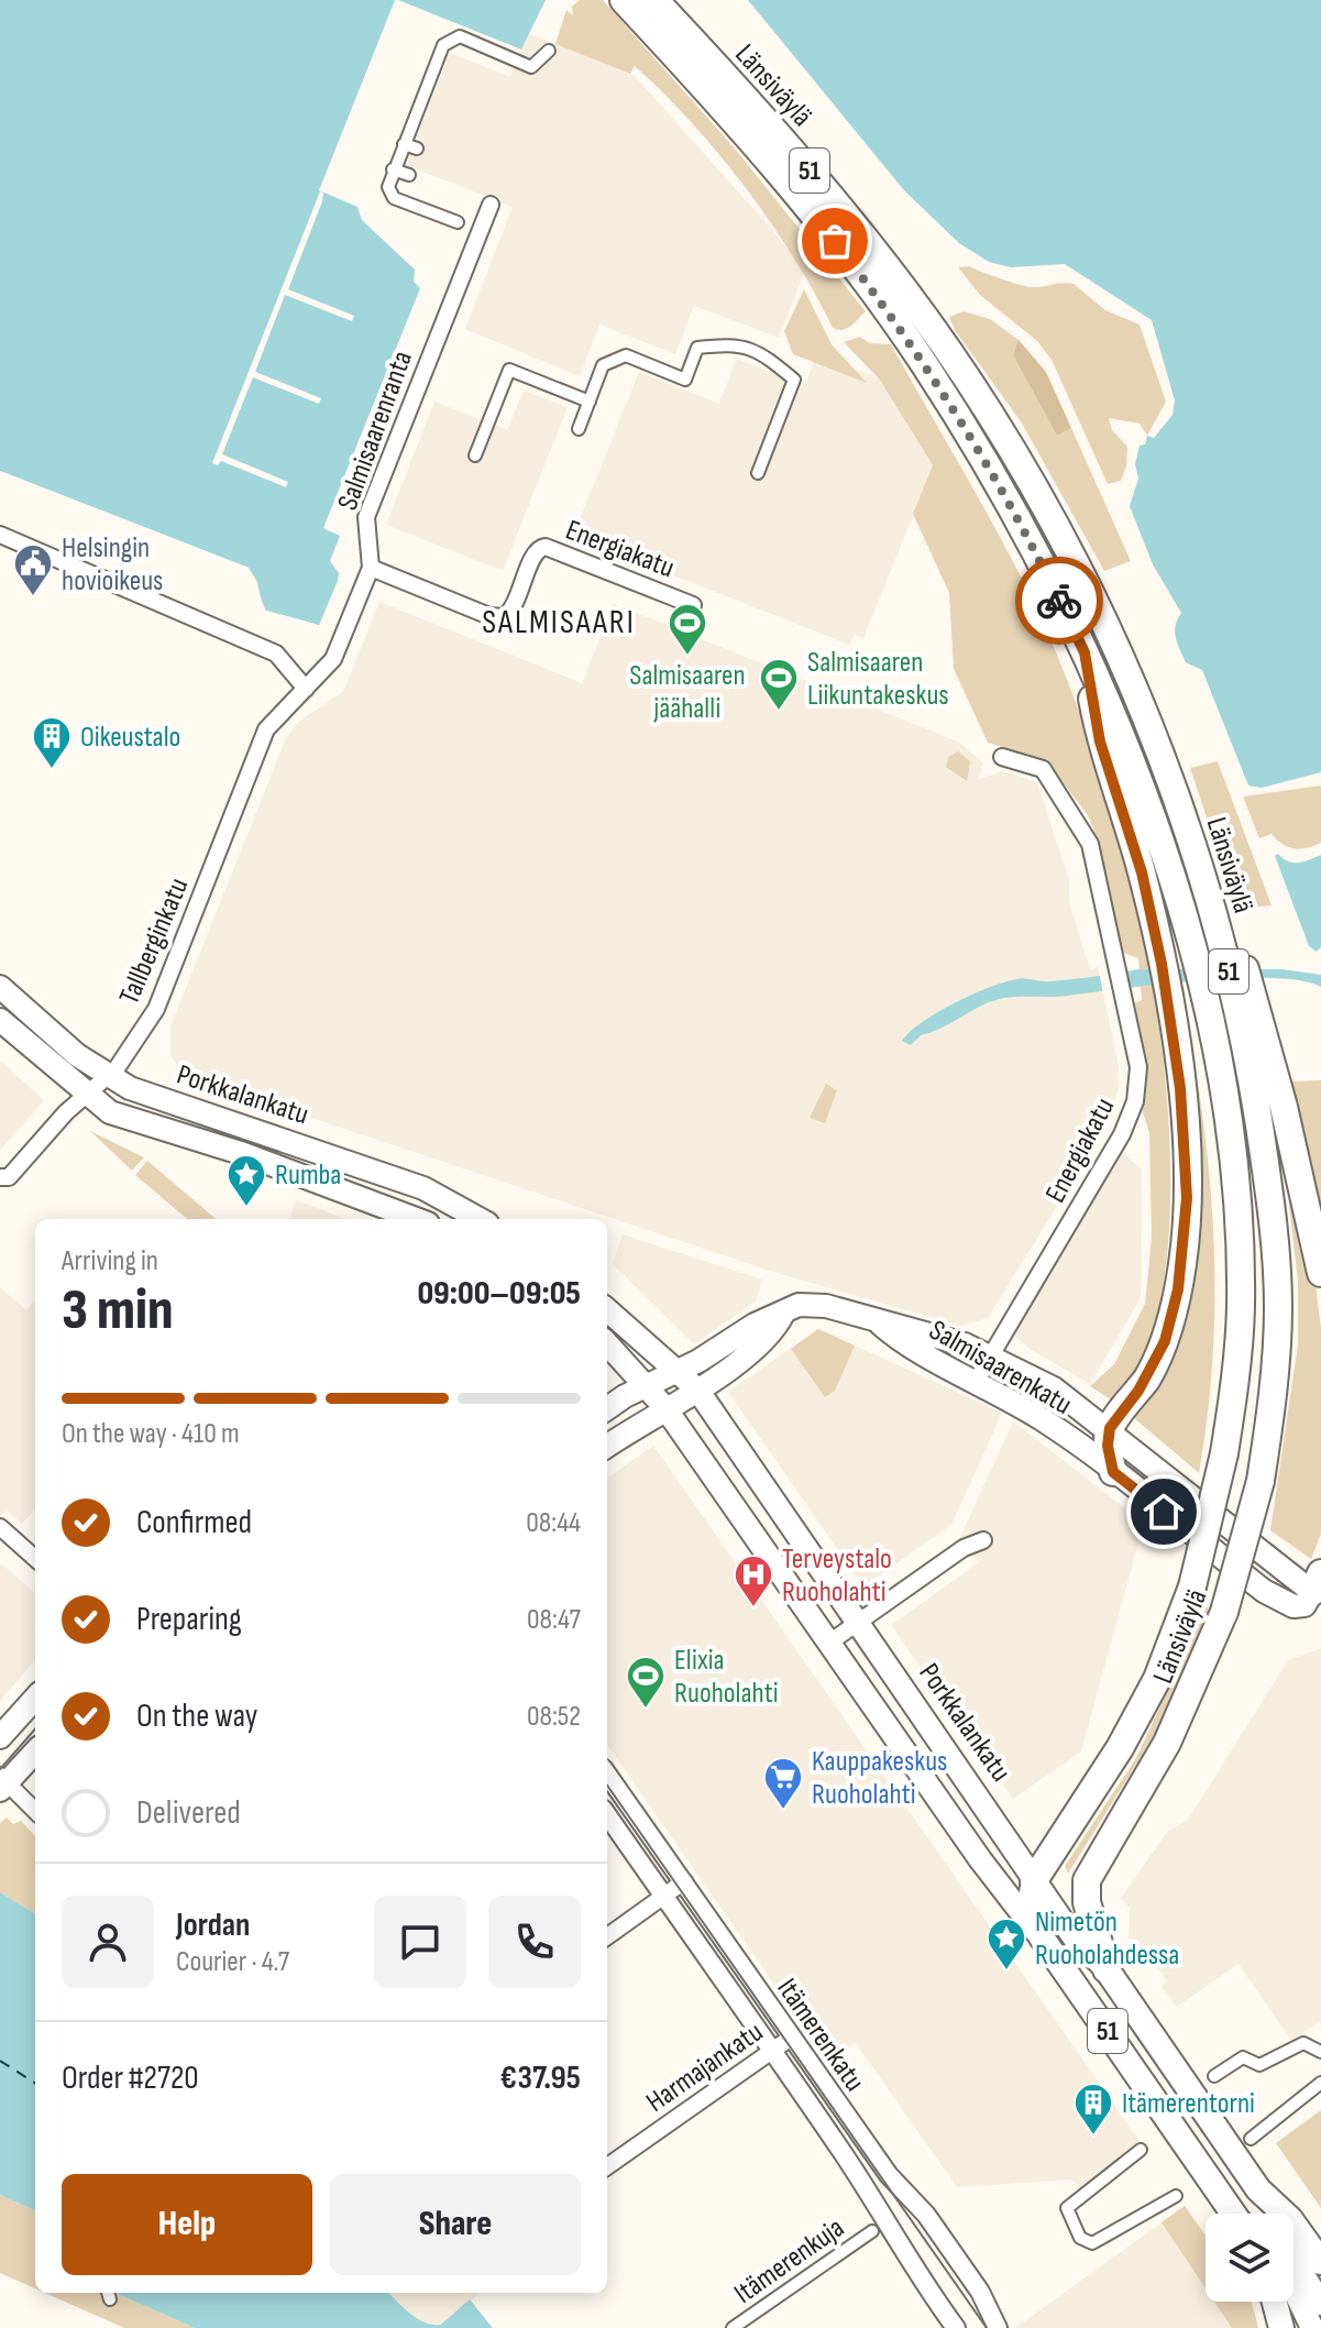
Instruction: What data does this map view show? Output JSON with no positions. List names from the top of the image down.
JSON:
{
  "streets": {
    "highway": ["Länsiväylä", "51"],
    "main road": ["Porkkalankatu", "Salmisaarenkatu"],
    "street": [
      "Salmisaarenranta",
      "Energiakatu",
      "Tallberginkatu",
      "Itämerenkatu",
      "Harmajankatu",
      "Itämerenkuja"
    ]
  },
  "crossings": [
    ["Länsiväylä", "51"],
    ["Länsiväylä", "Porkkalankatu"],
    ["51", "Porkkalankatu"],
    ["Salmisaarenranta", "Energiakatu"],
    ["Salmisaarenranta", "Tallberginkatu"],
    ["Energiakatu", "Salmisaarenkatu"],
    ["Tallberginkatu", "Porkkalankatu"],
    ["Porkkalankatu", "Salmisaarenkatu"],
    ["Itämerenkatu", "Harmajankatu"]
  ],
  "districts": ["SALMISAARI"],
  "places": {
    "public building": ["Helsingin hovioikeus"],
    "sports": ["Salmisaaren jäähalli", "Salmisaaren Liikuntakeskus", "Elixia Ruoholahti"],
    "building": ["Oikeustalo", "Itämerentorni"],
    "place": ["Rumba", "Nimetön Ruoholahdessa"],
    "hospital": ["Terveystalo Ruoholahti"],
    "supermarket": ["Kauppakeskus Ruoholahti"]
  },
  "page": {
    "heading": ["3 min", "Arriving in", "09:00–09:05"],
    "panel": [
      "Jordan",
      "Courier · 4.7",
      "Order #2720",
      "€37.95"
    ],
    "bar": "On the way · 410 m",
    "list": [
      ["Confirmed", "08:44"],
      ["Preparing", "08:47"],
      ["On the way", "08:52"],
      "Delivered"
    ],
    "buttons": ["Help", "Share"]
  }
}
